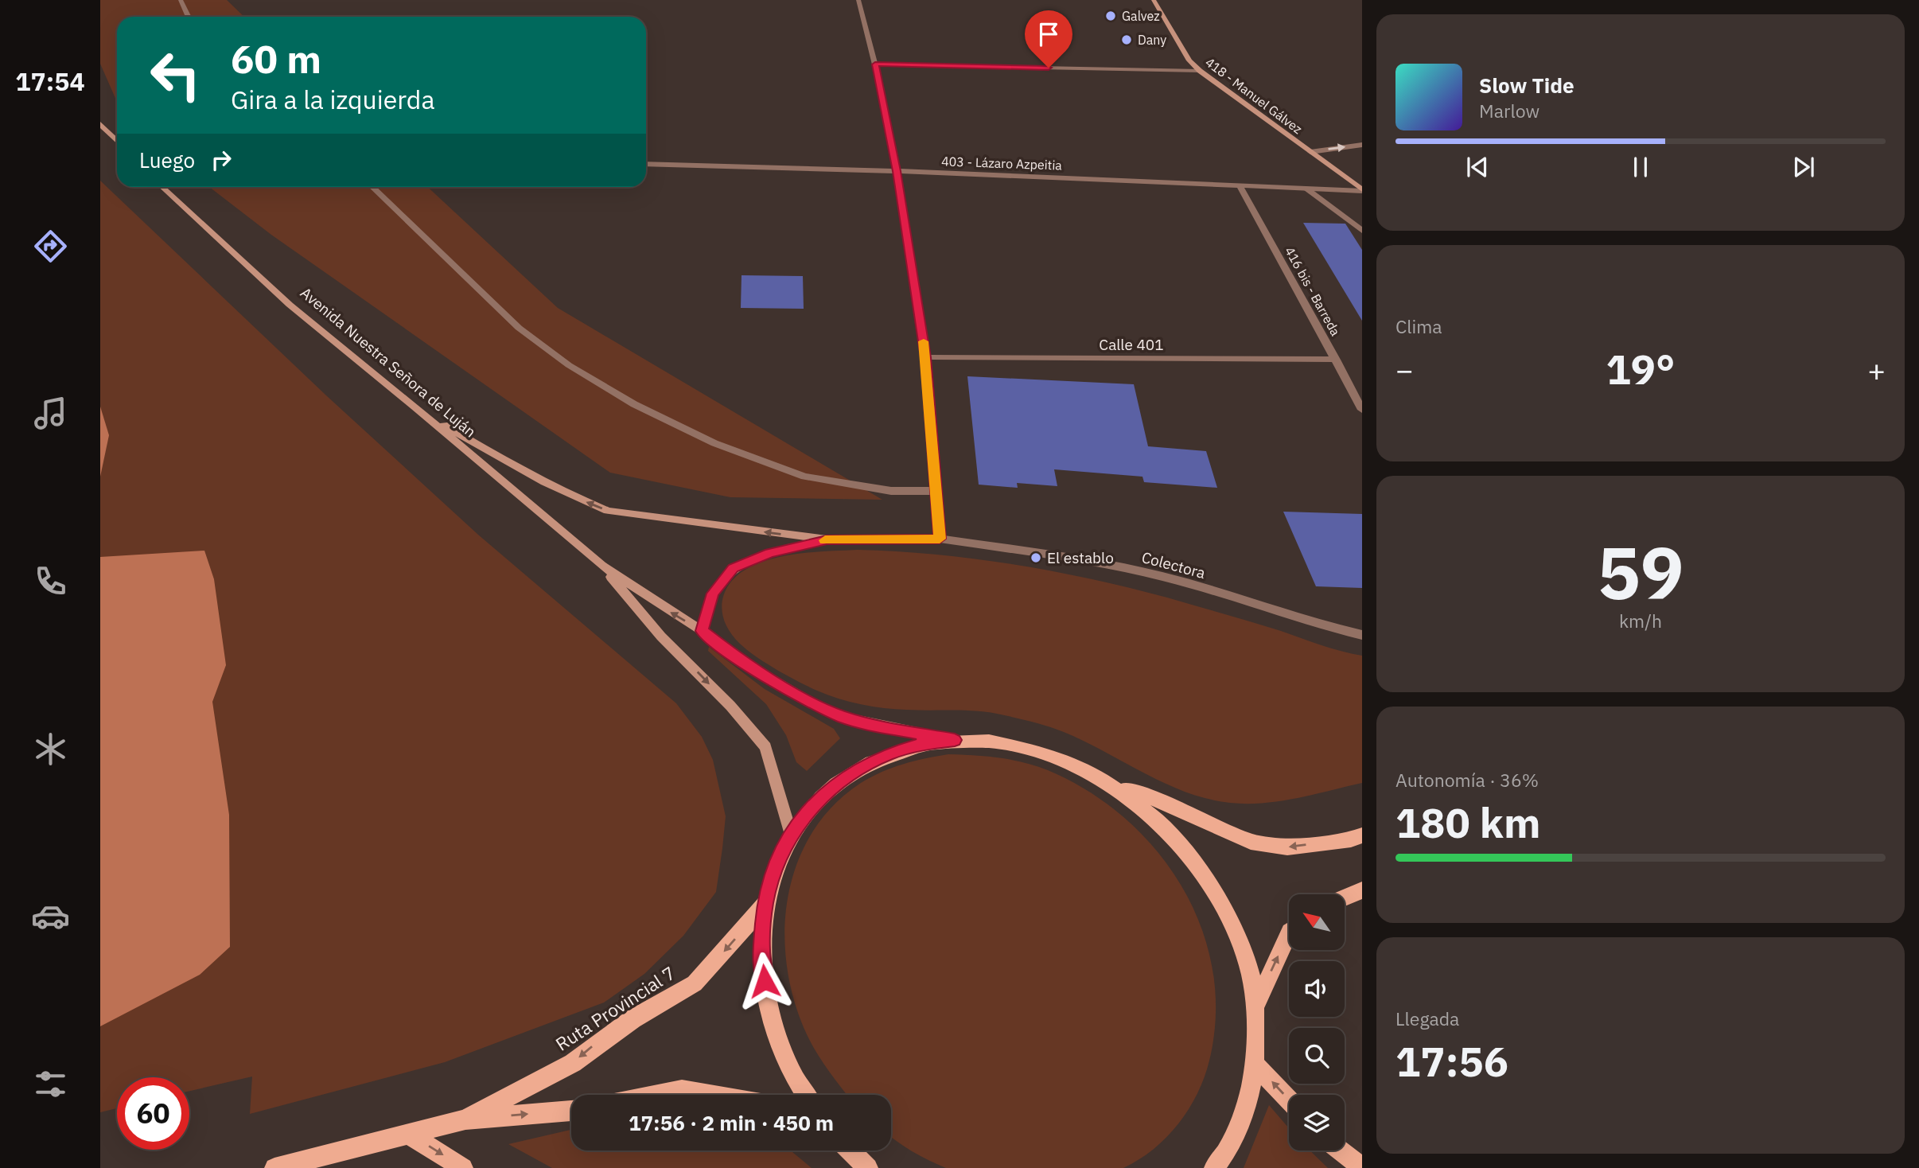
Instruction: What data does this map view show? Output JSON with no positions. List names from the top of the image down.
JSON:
{
  "streets": {
    "main road": ["418 - Manuel Gálvez", "Avenida Nuestra Señora de Luján", "Ruta Provincial 7"],
    "street": [
      "403 - Lázaro Azpeitia",
      "416 bis - Barreda",
      "Calle 401",
      "Colectora"
    ]
  },
  "crossings": [
    ["418 - Manuel Gálvez", "403 - Lázaro Azpeitia"],
    ["403 - Lázaro Azpeitia", "416 bis - Barreda"],
    ["416 bis - Barreda", "Calle 401"]
  ],
  "places": ["Galvez", "Dany", "El establo"],
  "north": "top left",
  "page": {
    "tabs": "17:54",
    "turn": ["60 m", "Gira a la izquierda"],
    "song": ["Slow Tide", "Marlow"],
    "then": "Luego",
    "tile": [
      "Clima",
      ["59", "km/h"],
      ["Autonomía · 36%", "180 km"],
      ["Llegada", "17:56"]
    ],
    "heat": ["−", "19°", "+"],
    "limit": "60",
    "trip": "17:56 · 2 min · 450 m"
  }
}
